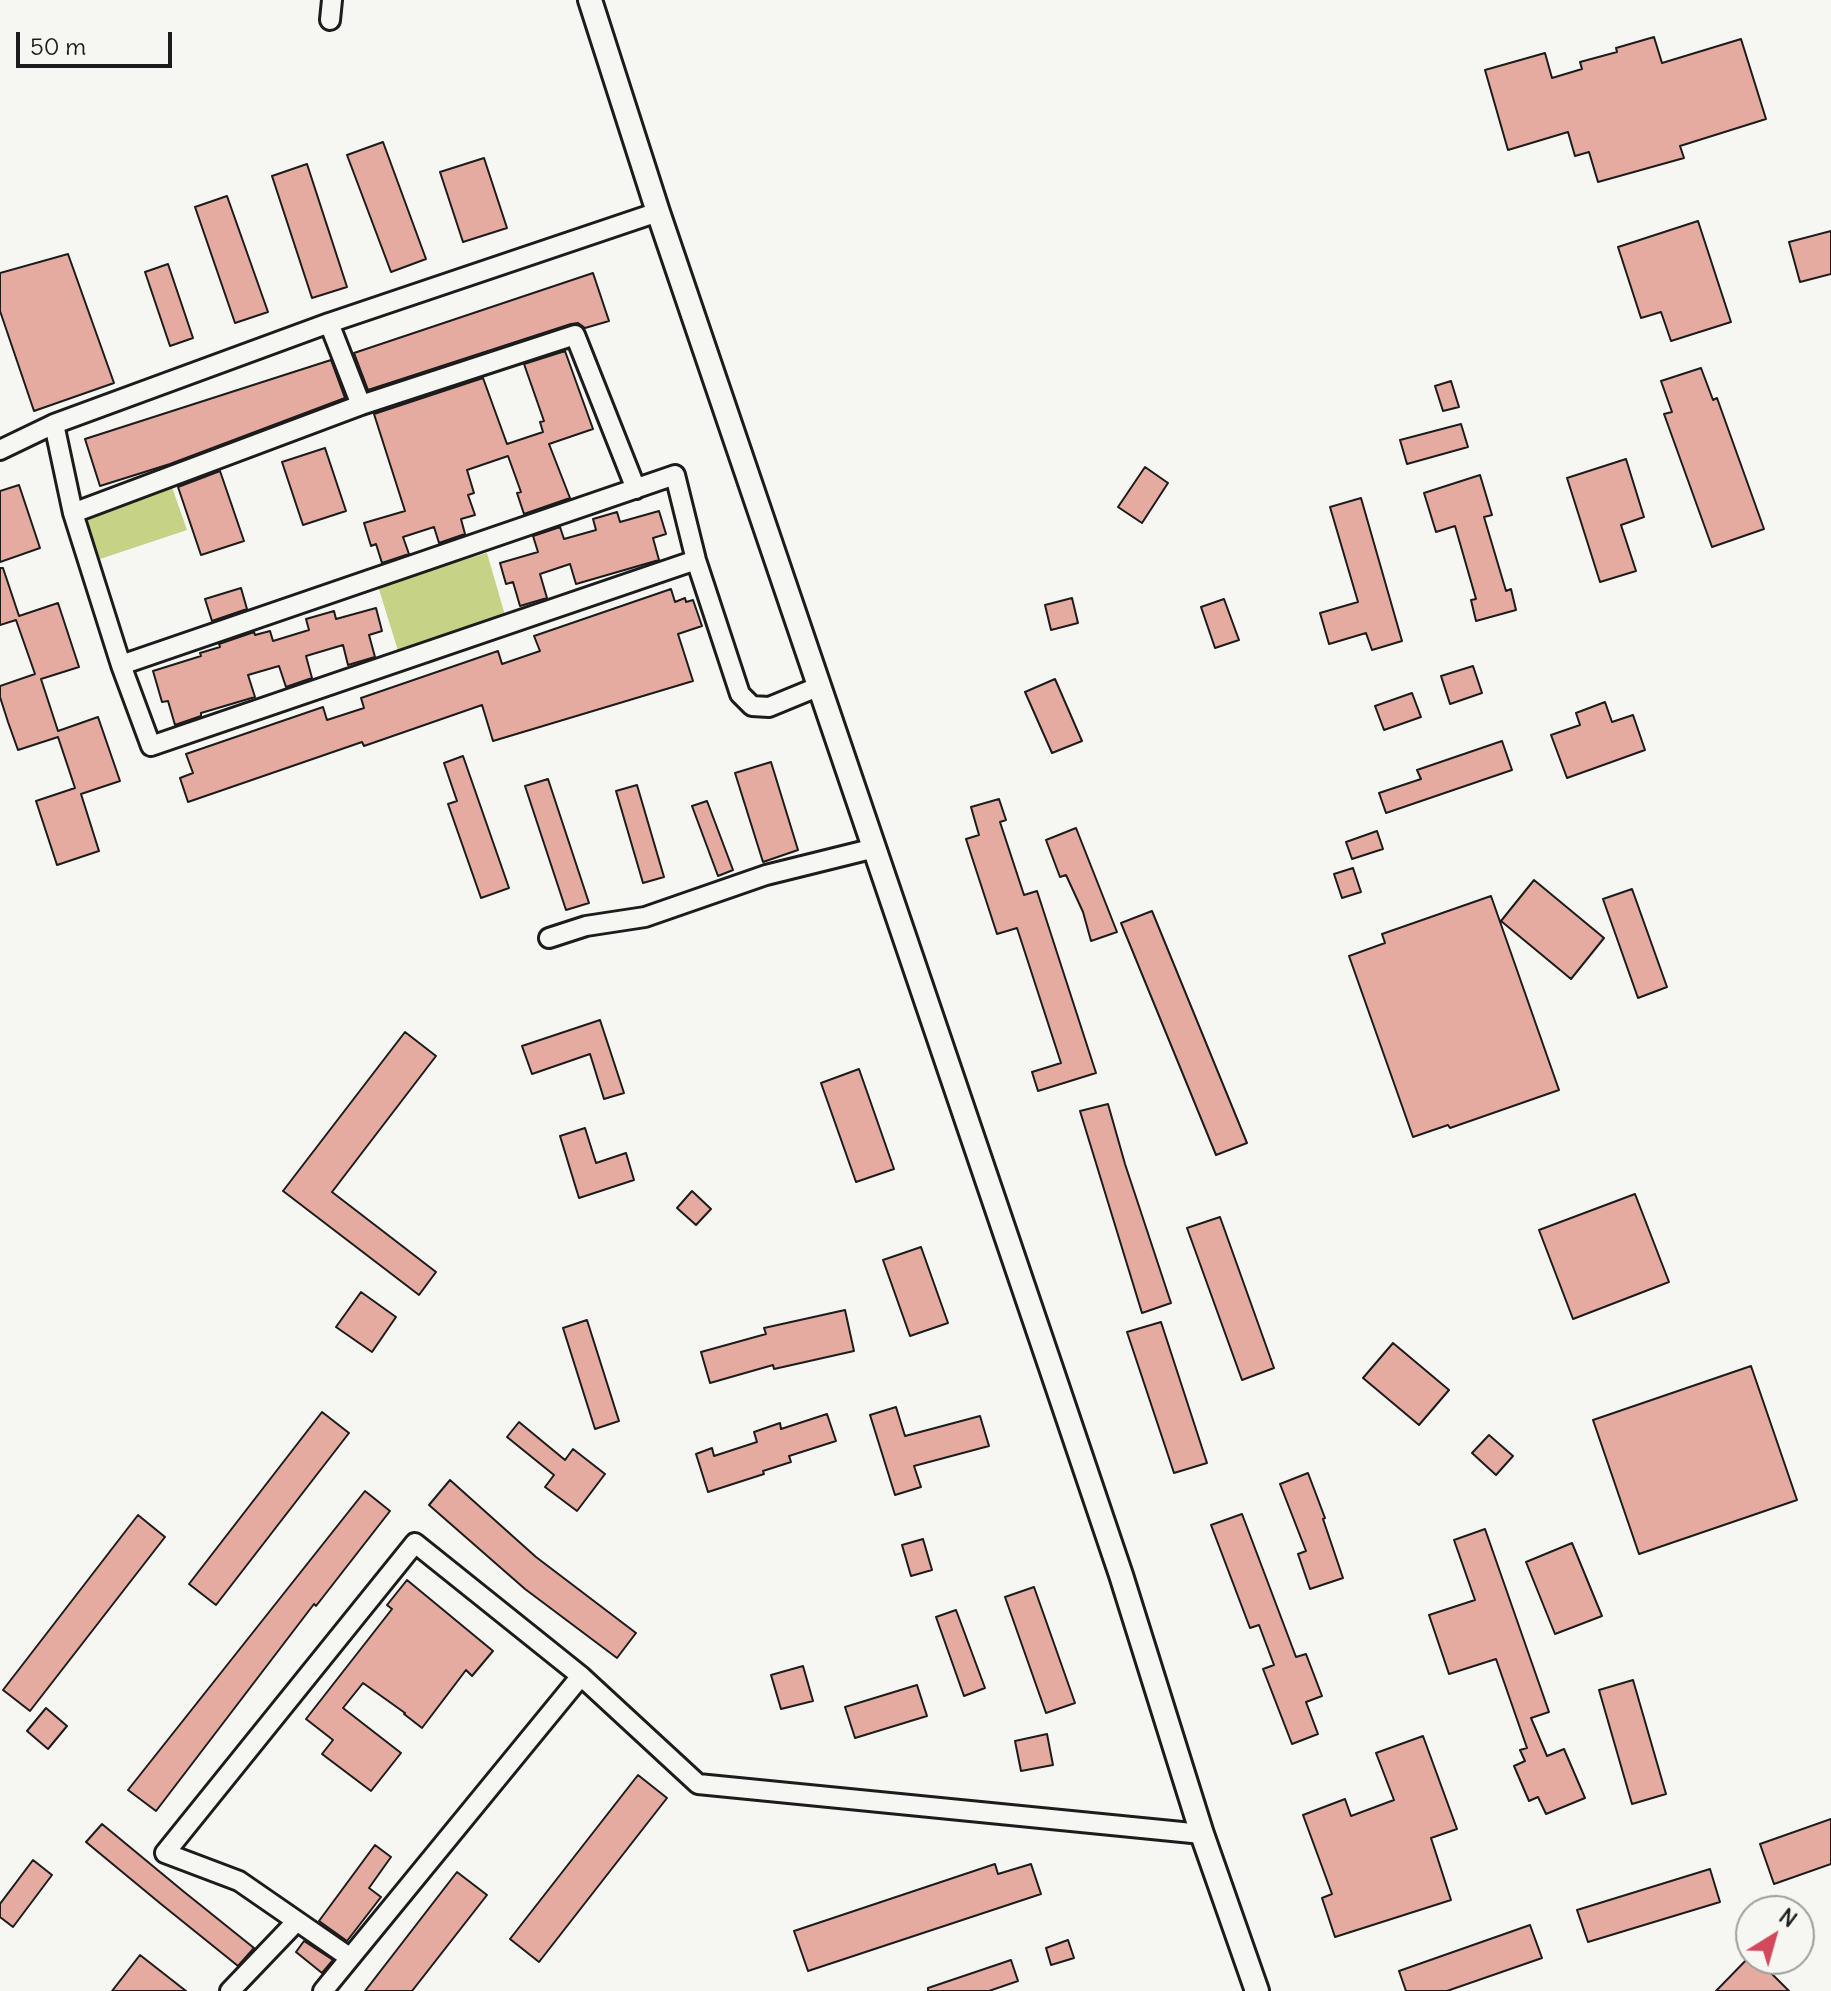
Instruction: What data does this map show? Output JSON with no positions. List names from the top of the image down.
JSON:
{
  "scale_bar": "50 m",
  "north": "top right"
}
